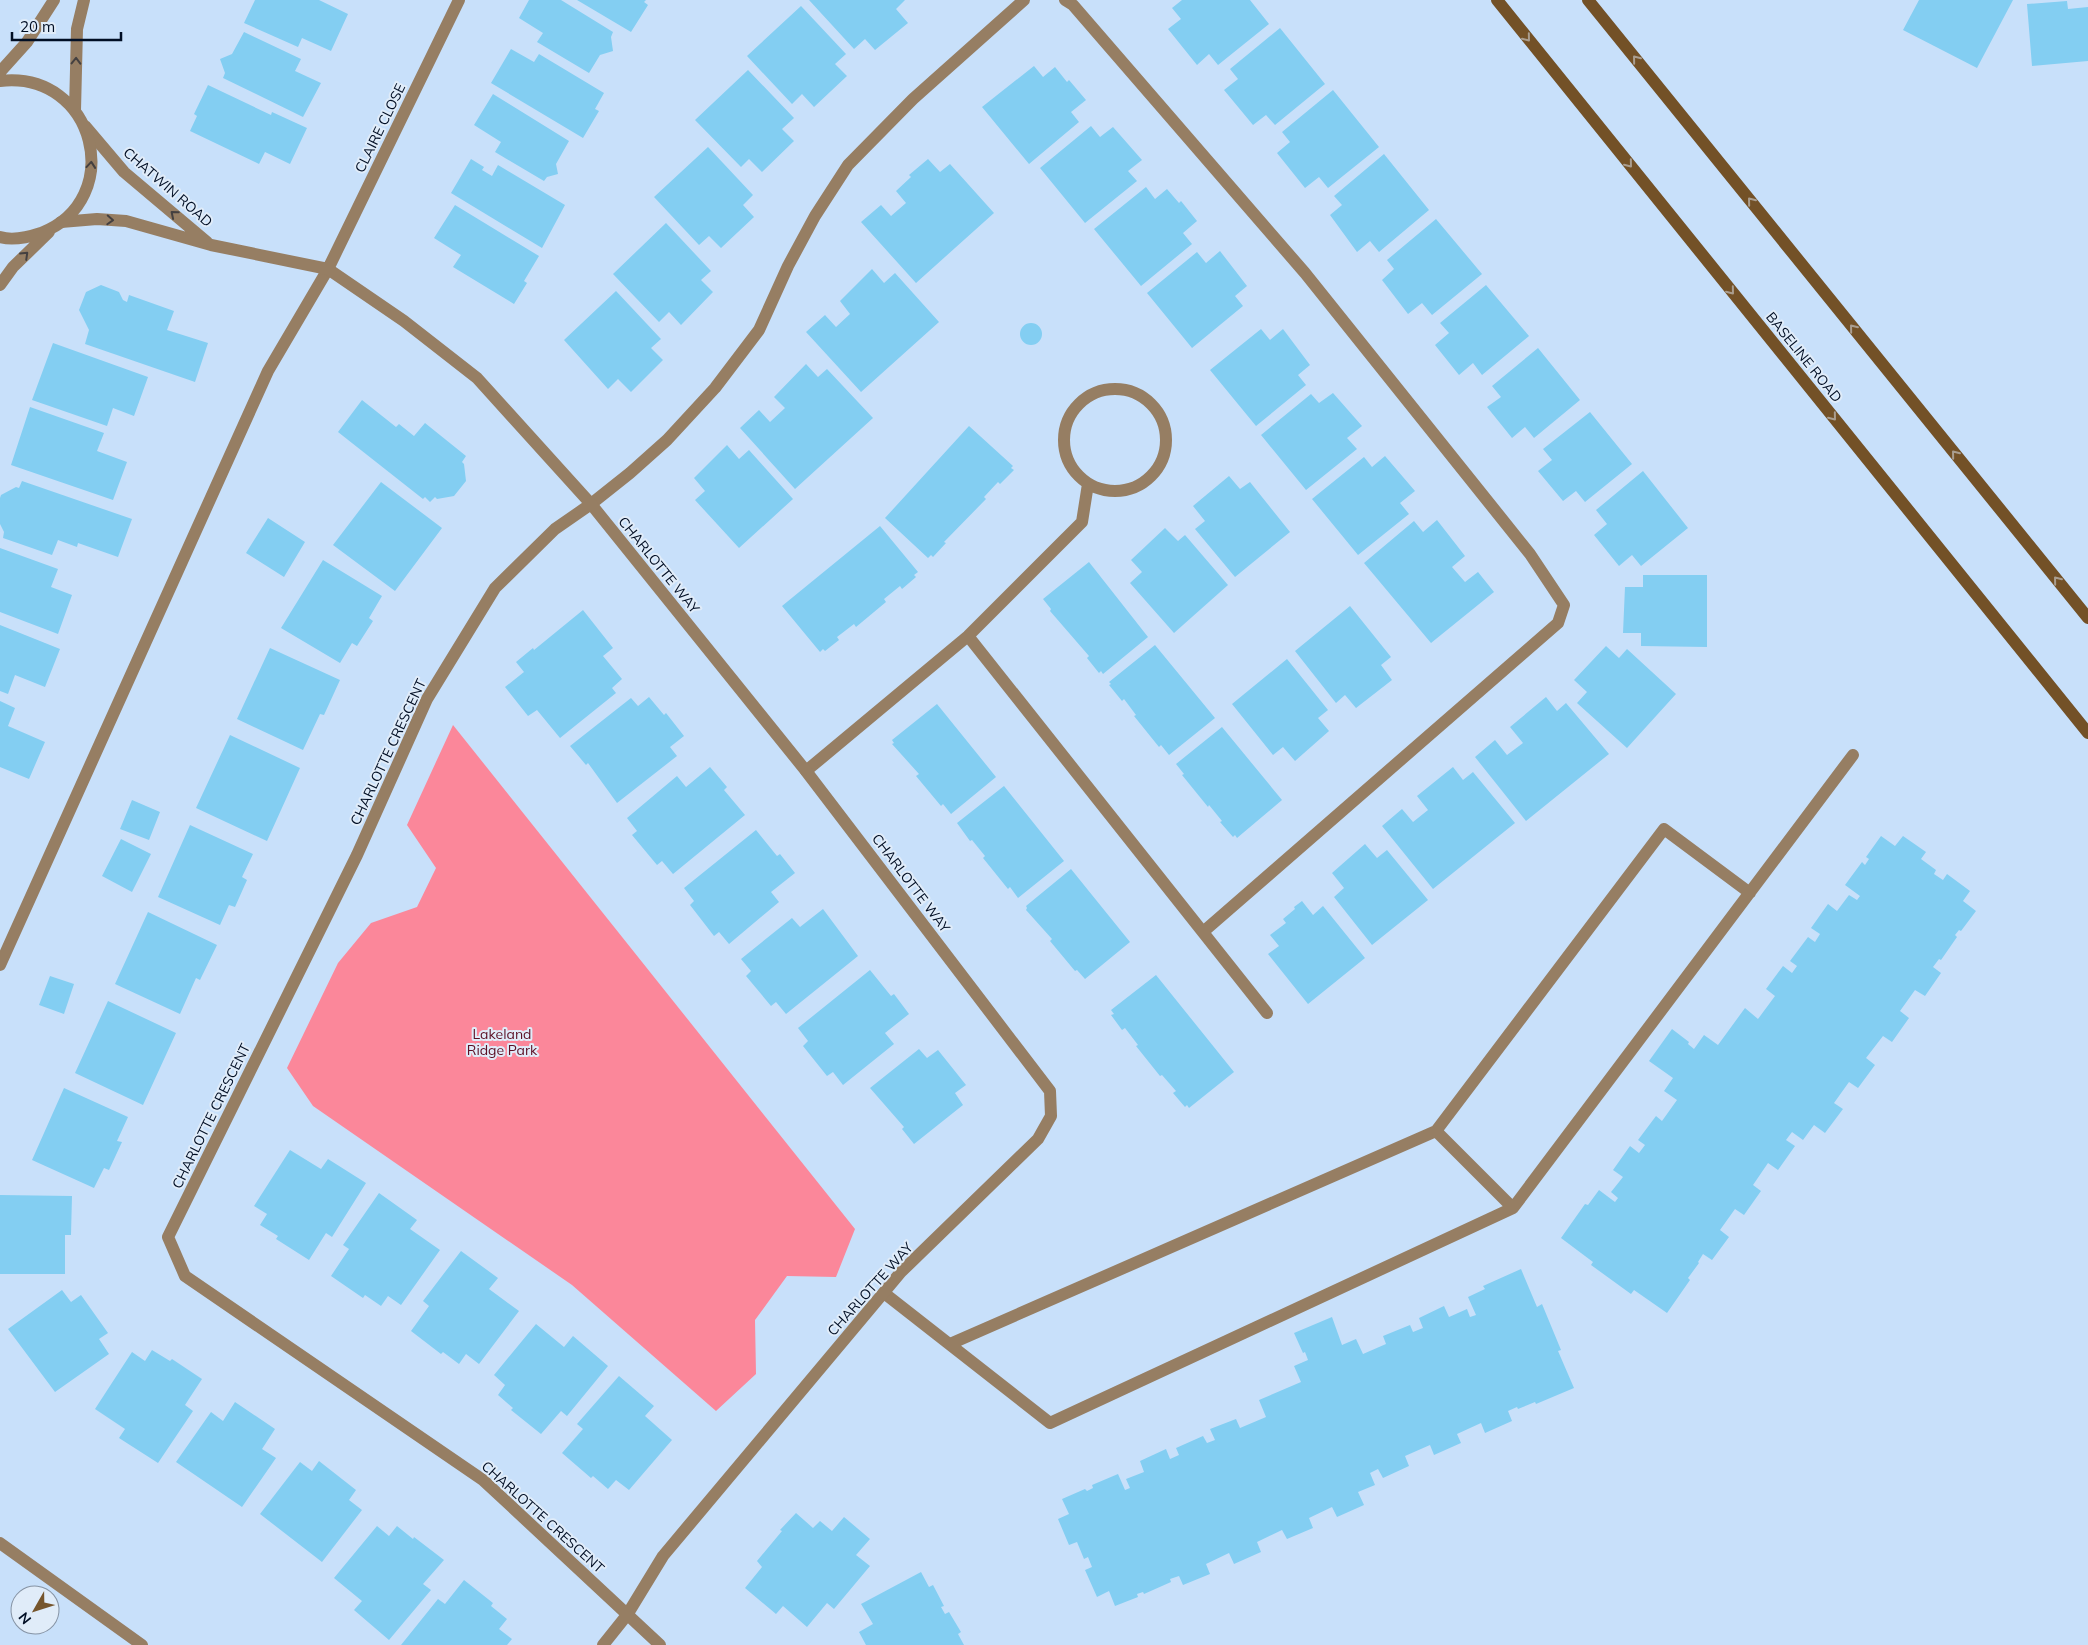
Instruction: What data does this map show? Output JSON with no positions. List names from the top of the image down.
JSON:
{
  "streets": {
    "main road": ["BASELINE ROAD"],
    "street": [
      "CLAIRE CLOSE",
      "CHATWIN ROAD",
      "CHARLOTTE WAY",
      "CHARLOTTE CRESCENT"
    ]
  },
  "crossings": [
    ["CLAIRE CLOSE", "CHARLOTTE WAY"],
    ["CHATWIN ROAD", "CHARLOTTE WAY"],
    ["CHARLOTTE WAY", "CHARLOTTE CRESCENT"]
  ],
  "parks": ["Lakeland Ridge Park"],
  "scale_bar": "20 m",
  "north": "bottom left"
}
